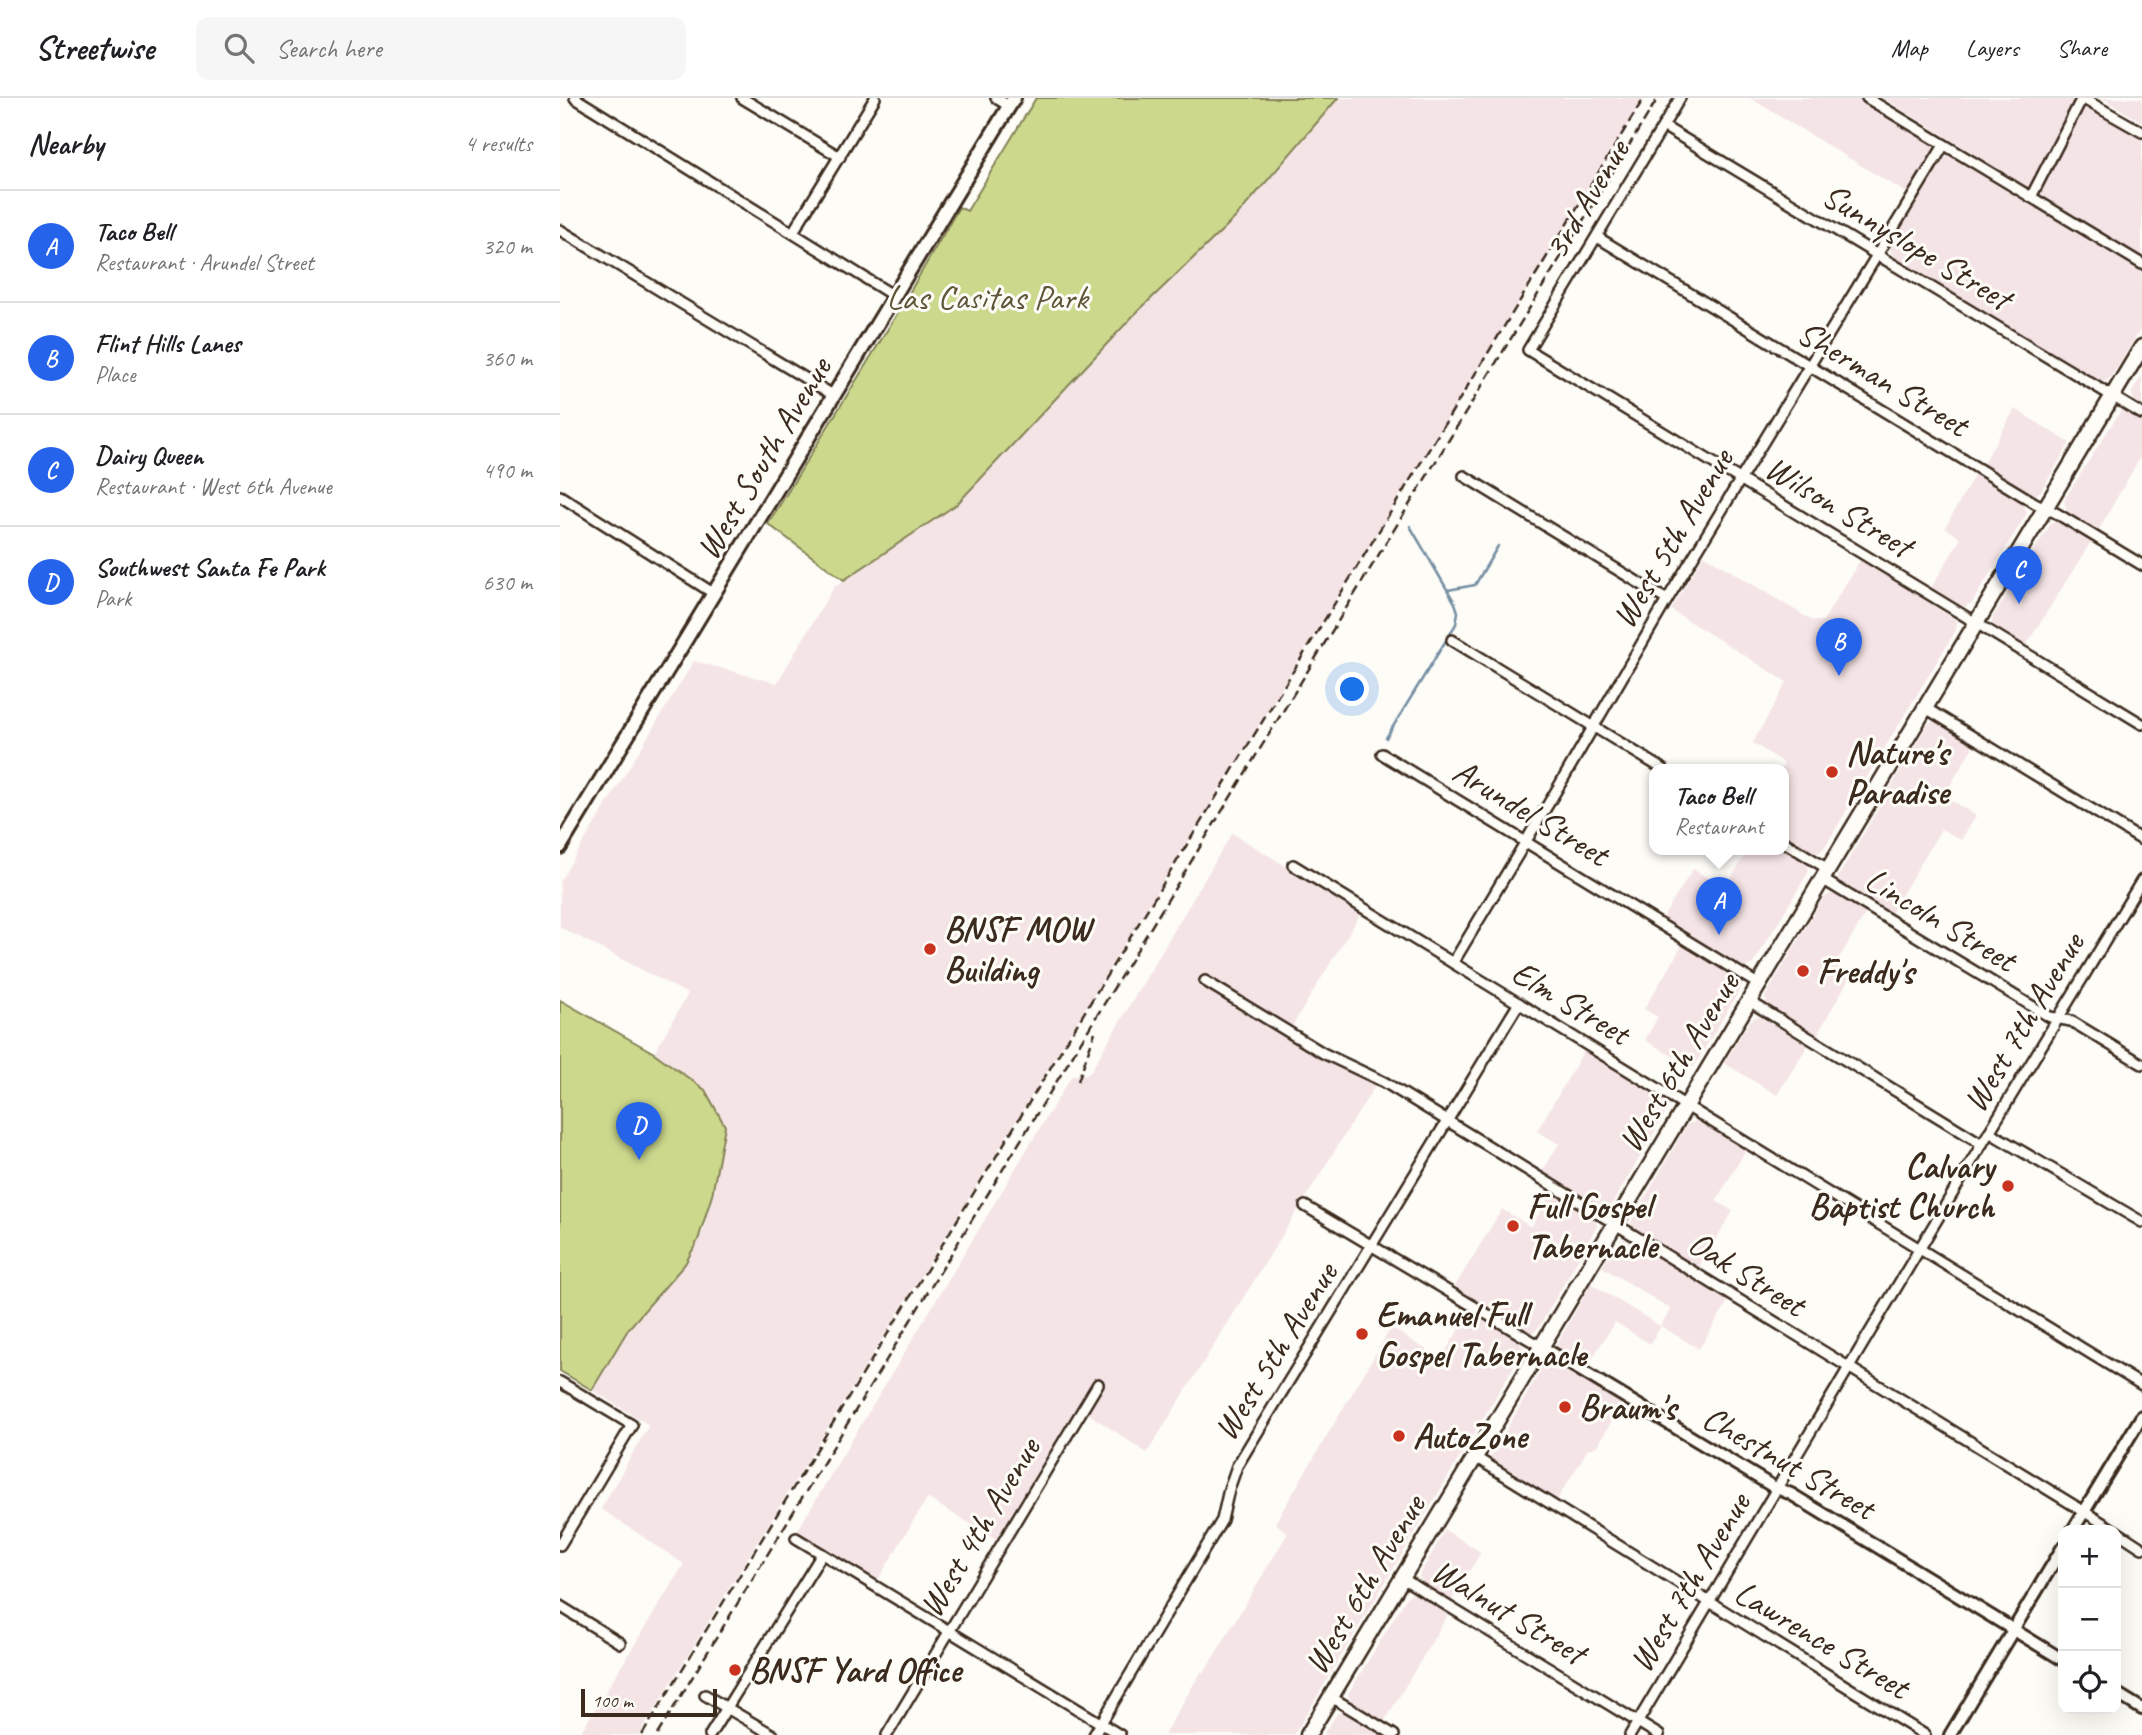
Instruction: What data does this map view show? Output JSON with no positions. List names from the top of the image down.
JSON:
{
  "streets": {
    "main road": ["West South Avenue", "West 6th Avenue"],
    "street": [
      "3rd Avenue",
      "Sunnyslope Street",
      "Sherman Street",
      "Wilson Street",
      "West 5th Avenue",
      "Arundel Street",
      "Lincoln Street",
      "Elm Street",
      "West 7th Avenue",
      "Oak Street",
      "Chestnut Street",
      "West 4th Avenue",
      "Walnut Street",
      "Lawrence Street"
    ]
  },
  "crossings": [
    ["3rd Avenue", "Sunnyslope Street"],
    ["3rd Avenue", "Sherman Street"],
    ["3rd Avenue", "Wilson Street"],
    ["Sunnyslope Street", "West 5th Avenue"],
    ["Sunnyslope Street", "West 6th Avenue"],
    ["Sherman Street", "West 5th Avenue"],
    ["Sherman Street", "West 6th Avenue"],
    ["Wilson Street", "West 5th Avenue"],
    ["Wilson Street", "West 6th Avenue"],
    ["West 5th Avenue", "Arundel Street"],
    ["West 5th Avenue", "Elm Street"],
    ["West 5th Avenue", "Oak Street"],
    ["West 5th Avenue", "Chestnut Street"],
    ["Arundel Street", "West 6th Avenue"],
    ["Lincoln Street", "West 7th Avenue"],
    ["Lincoln Street", "West 6th Avenue"],
    ["Elm Street", "West 7th Avenue"],
    ["Elm Street", "West 6th Avenue"],
    ["West 7th Avenue", "Oak Street"],
    ["West 7th Avenue", "Chestnut Street"],
    ["West 7th Avenue", "Walnut Street"],
    ["West 7th Avenue", "Lawrence Street"],
    ["West 6th Avenue", "Oak Street"],
    ["West 6th Avenue", "Chestnut Street"],
    ["West 6th Avenue", "Walnut Street"],
    ["West 6th Avenue", "Lawrence Street"]
  ],
  "parks": ["Las Casitas Park"],
  "places": [
    "Nature's Paradise",
    "BNSF MOW Building",
    "Freddy's",
    "Calvary Baptist Church",
    "Full Gospel Tabernacle",
    "Emanuel Full Gospel Tabernacle",
    "Braum's",
    "AutoZone",
    "BNSF Yard Office"
  ],
  "scale_bar": "100 m",
  "page": {
    "header": "Streetwise",
    "search": "Search here",
    "nav": ["Map", "Layers", "Share"],
    "heading": ["Nearby", "4 results"],
    "list": [
      {
        "mark": "A",
        "name": "Taco Bell",
        "note": "Restaurant · Arundel Street",
        "value": "320 m"
      },
      {
        "mark": "B",
        "name": "Flint Hills Lanes",
        "note": "Place",
        "value": "360 m"
      },
      {
        "mark": "C",
        "name": "Dairy Queen",
        "note": "Restaurant · West 6th Avenue",
        "value": "490 m"
      },
      {
        "mark": "D",
        "name": "Southwest Santa Fe Park",
        "note": "Park",
        "value": "630 m"
      }
    ],
    "pins": [
      "C",
      "B",
      "A",
      "D"
    ],
    "popup": ["Taco Bell", "Restaurant"],
    "map_buttons": ["+", "−"],
    "scale": "100 m"
  }
}
